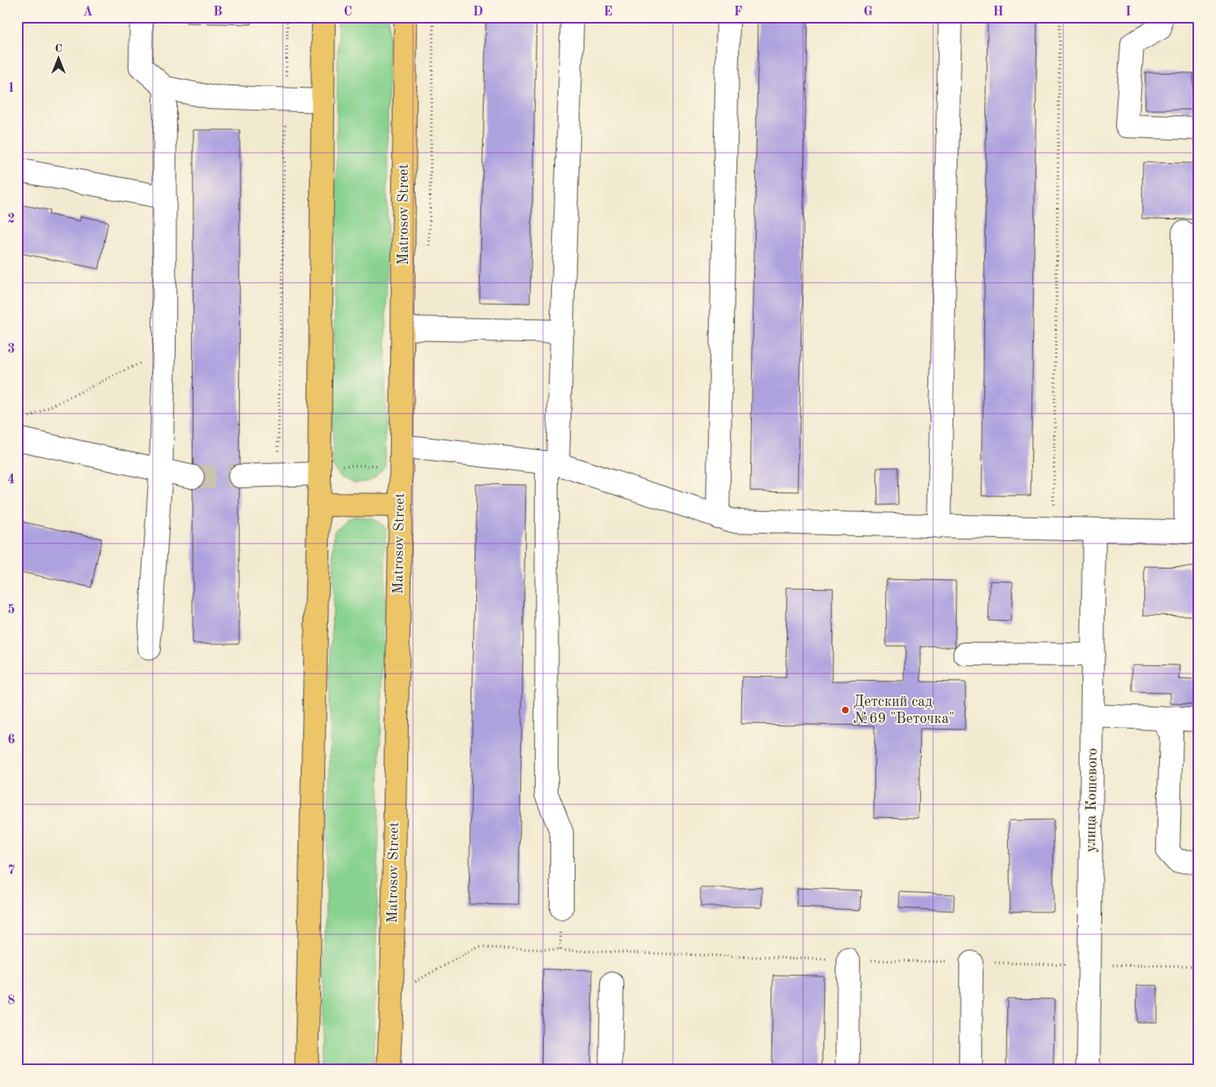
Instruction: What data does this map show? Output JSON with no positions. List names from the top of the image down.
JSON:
{
  "streets": {
    "main road": ["Matrosov Street"],
    "street": ["улица Кошевого"]
  },
  "places": ["Детский сад №69 \"Веточка\""],
  "north": "top",
  "grid": {
    "columns": [
      "A",
      "B",
      "C",
      "D",
      "E",
      "F",
      "G",
      "H",
      "I"
    ],
    "rows": [
      "1",
      "2",
      "3",
      "4",
      "5",
      "6",
      "7",
      "8"
    ]
  }
}
